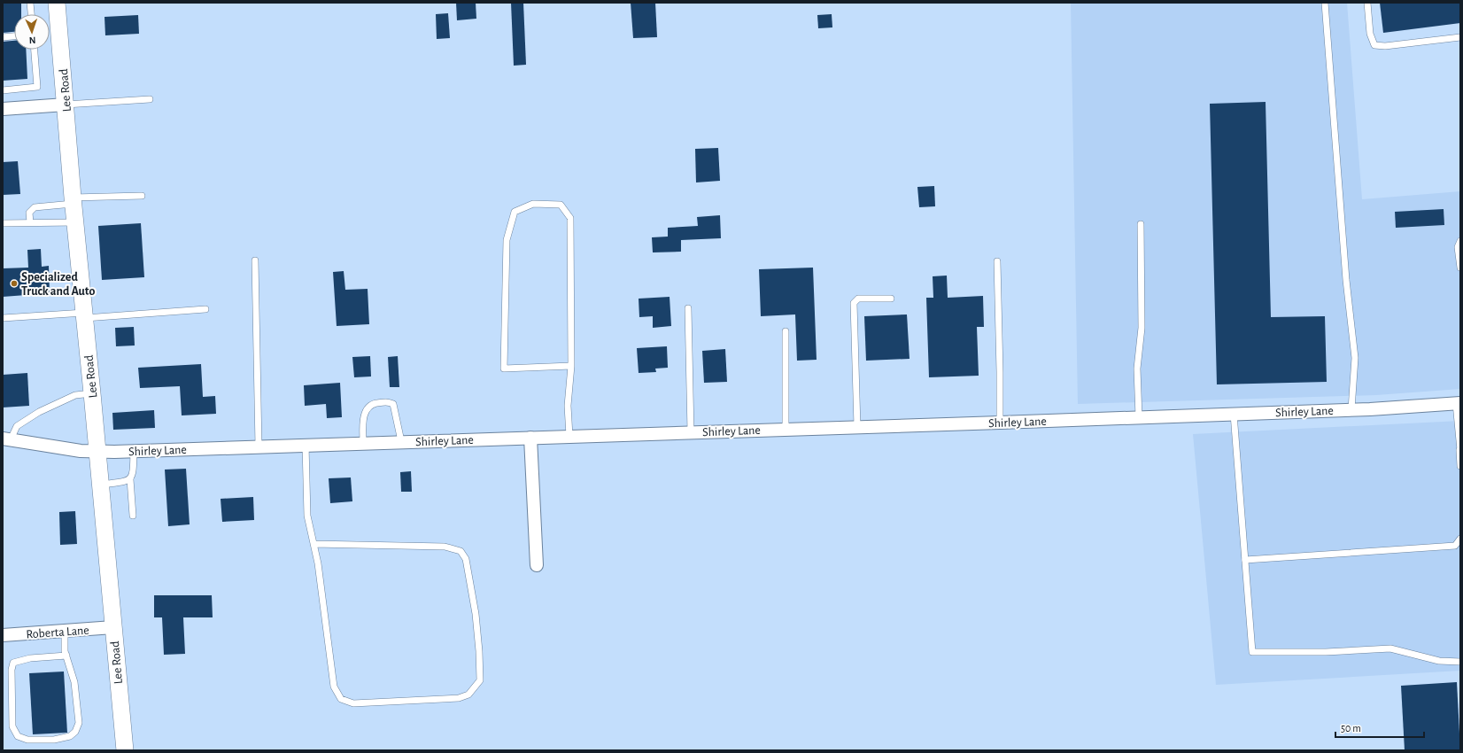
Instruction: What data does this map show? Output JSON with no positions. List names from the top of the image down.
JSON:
{
  "streets": {
    "main road": ["Lee Road"],
    "street": ["Shirley Lane", "Roberta Lane"]
  },
  "crossings": [
    ["Lee Road", "Shirley Lane"],
    ["Lee Road", "Roberta Lane"]
  ],
  "places": ["Specialized Truck and Auto"],
  "scale_bar": "50 m",
  "north": "bottom"
}
